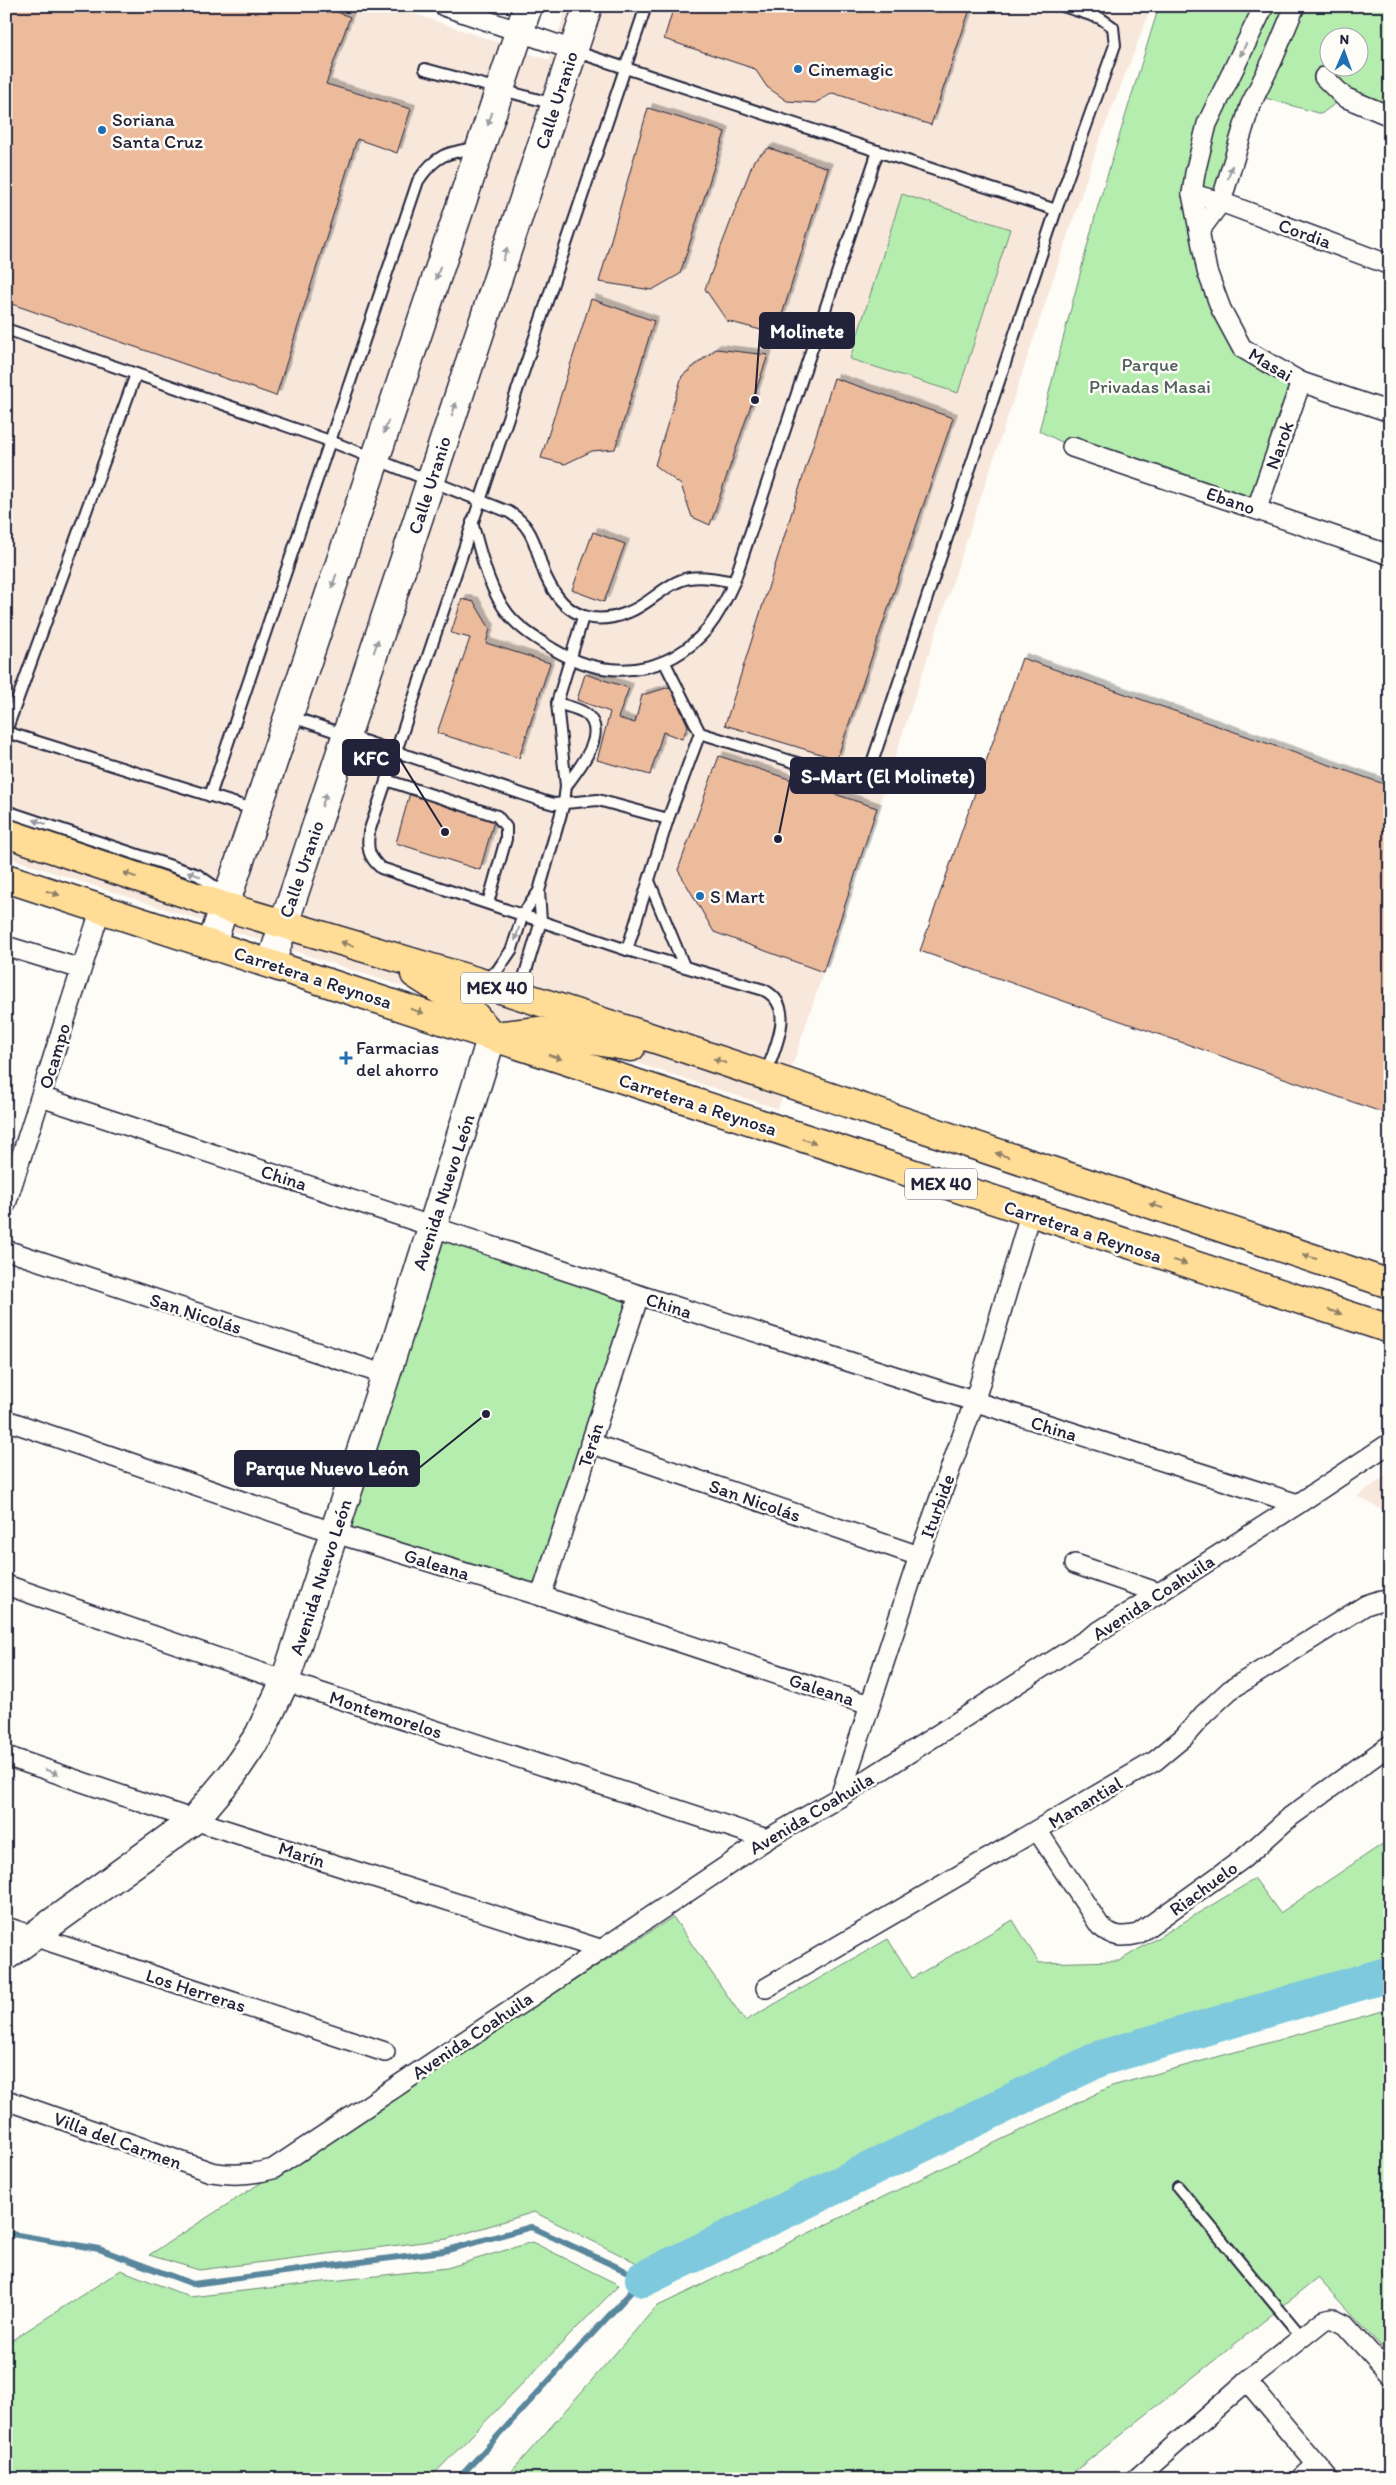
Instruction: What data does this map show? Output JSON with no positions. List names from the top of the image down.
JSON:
{
  "streets": {
    "main road": ["Carretera a Reynosa", "MEX 40"],
    "street": [
      "Calle Uranio",
      "Cordia",
      "Masai",
      "Narok",
      "Ebano",
      "Ocampo",
      "China",
      "Avenida Nuevo León",
      "San Nicolás",
      "Terán",
      "Iturbide",
      "Galeana",
      "Avenida Coahuila",
      "Montemorelos",
      "Manantial",
      "Marín",
      "Riachuelo",
      "Los Herreras",
      "Villa del Carmen"
    ]
  },
  "crossings": [
    ["Calle Uranio", "Carretera a Reynosa"],
    ["Calle Uranio", "MEX 40"],
    ["Cordia", "Masai"],
    ["Masai", "Narok"],
    ["Narok", "Ebano"],
    ["Carretera a Reynosa", "Ocampo"],
    ["Carretera a Reynosa", "Avenida Nuevo León"],
    ["Carretera a Reynosa", "Iturbide"],
    ["Ocampo", "China"],
    ["China", "Avenida Nuevo León"],
    ["China", "Terán"],
    ["China", "Iturbide"],
    ["China", "Avenida Coahuila"],
    ["Avenida Nuevo León", "San Nicolás"],
    ["Avenida Nuevo León", "Galeana"],
    ["Avenida Nuevo León", "Montemorelos"],
    ["Avenida Nuevo León", "Marín"],
    ["Avenida Nuevo León", "Los Herreras"],
    ["San Nicolás", "Terán"],
    ["San Nicolás", "Iturbide"],
    ["Terán", "Galeana"],
    ["Iturbide", "Galeana"],
    ["Iturbide", "Avenida Coahuila"],
    ["Avenida Coahuila", "Montemorelos"],
    ["Avenida Coahuila", "Marín"],
    ["Avenida Coahuila", "Villa del Carmen"],
    ["Manantial", "Riachuelo"]
  ],
  "parks": ["Parque Privadas Masai"],
  "places": {
    "other": [
      "Cinemagic",
      "Soriana Santa Cruz",
      "Molinete",
      "KFC",
      "S-Mart (El Molinete)",
      "S Mart",
      "Parque Nuevo León"
    ],
    "health": ["Farmacias del ahorro"]
  },
  "north": "top"
}
